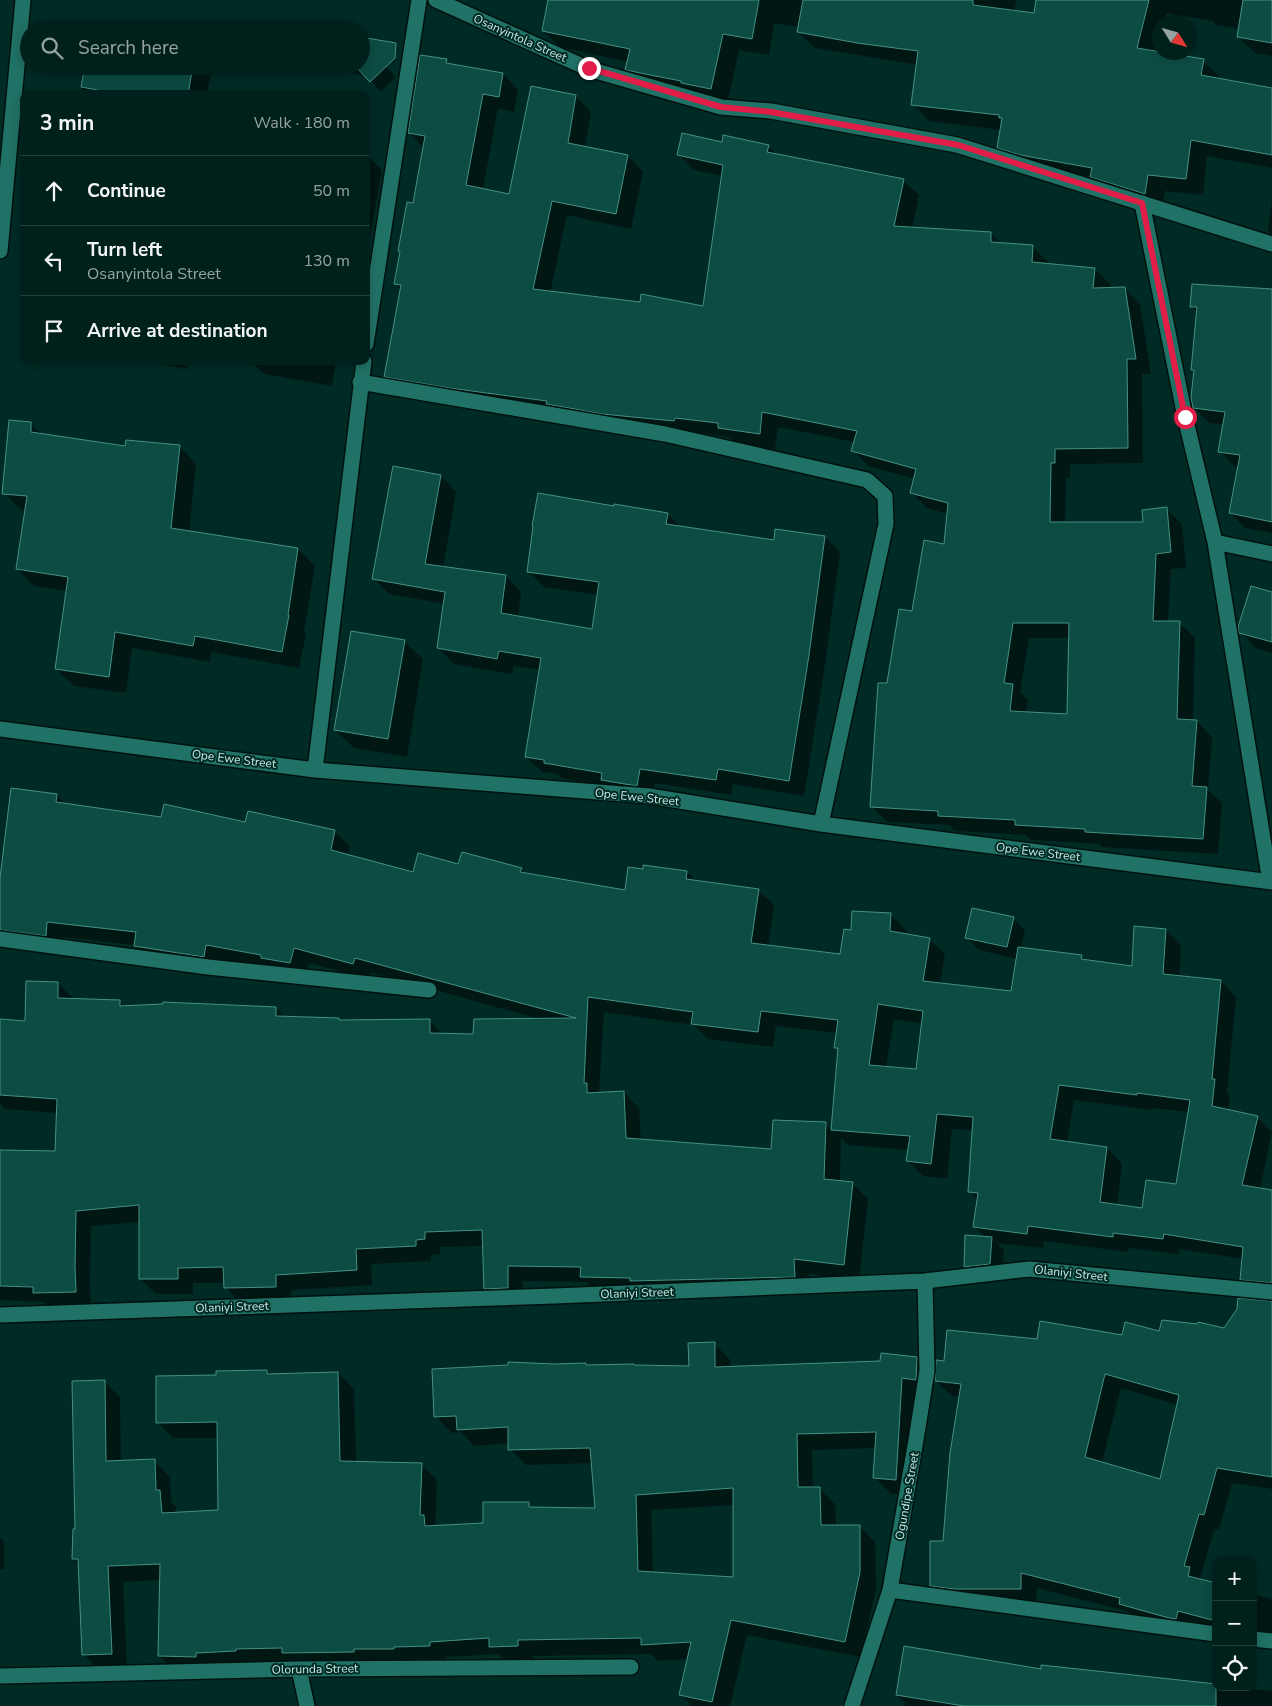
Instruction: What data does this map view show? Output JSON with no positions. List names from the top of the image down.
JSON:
{
  "streets": {
    "street": [
      "Osanyintola Street",
      "Ope Ewe Street",
      "Olaniyi Street",
      "Ogundipe Street",
      "Olorunda Street"
    ]
  },
  "crossings": [
    ["Olaniyi Street", "Ogundipe Street"]
  ],
  "north": "bottom right",
  "page": {
    "search": "Search here",
    "heading": ["3 min", "Walk · 180 m"],
    "list": [
      ["Continue", "50 m"],
      ["Turn left", "Osanyintola Street", "130 m"],
      "Arrive at destination"
    ],
    "map_buttons": ["+", "−"]
  }
}
